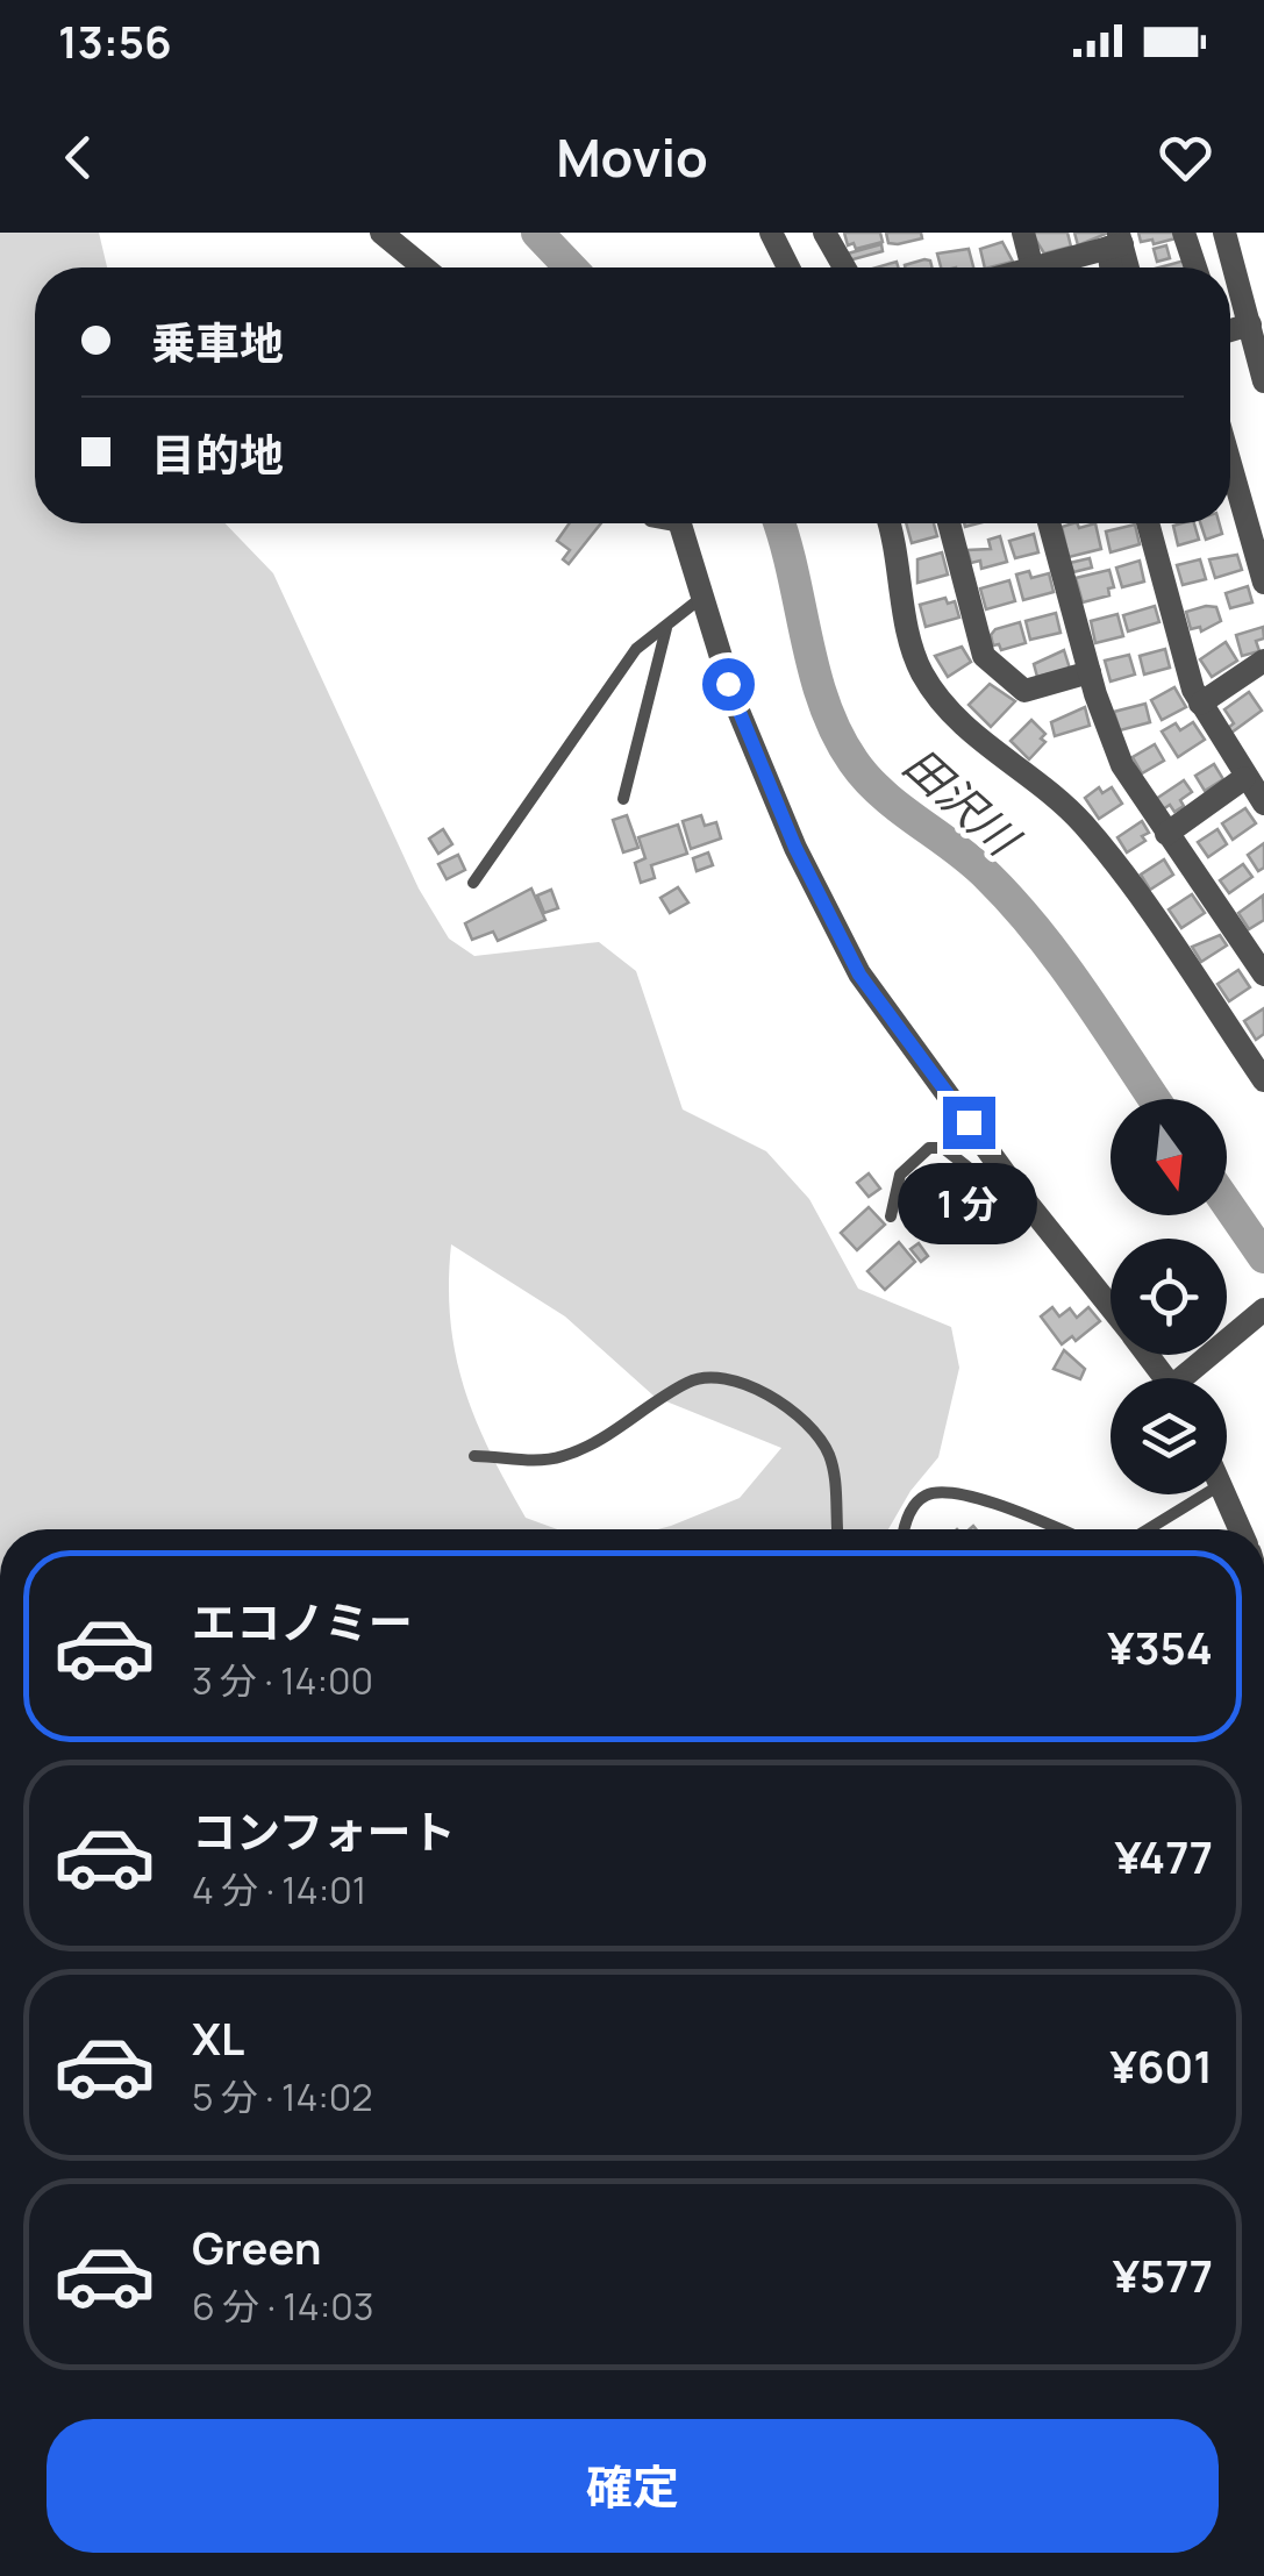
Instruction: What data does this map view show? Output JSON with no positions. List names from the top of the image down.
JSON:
{
  "water": ["田沢川"],
  "north": "bottom",
  "page": {
    "status": "13:56",
    "header": "Movio",
    "banner": ["乗車地", "目的地"],
    "bubble": "1 分",
    "list": [
      {
        "name": "エコノミー",
        "note": "3 分 · 14:00",
        "value": "¥354"
      },
      {
        "name": "コンフォート",
        "note": "4 分 · 14:01",
        "value": "¥477"
      },
      {
        "name": "XL",
        "note": "5 分 · 14:02",
        "value": "¥601"
      },
      {
        "name": "Green",
        "note": "6 分 · 14:03",
        "value": "¥577"
      }
    ],
    "buttons": "確定"
  }
}
